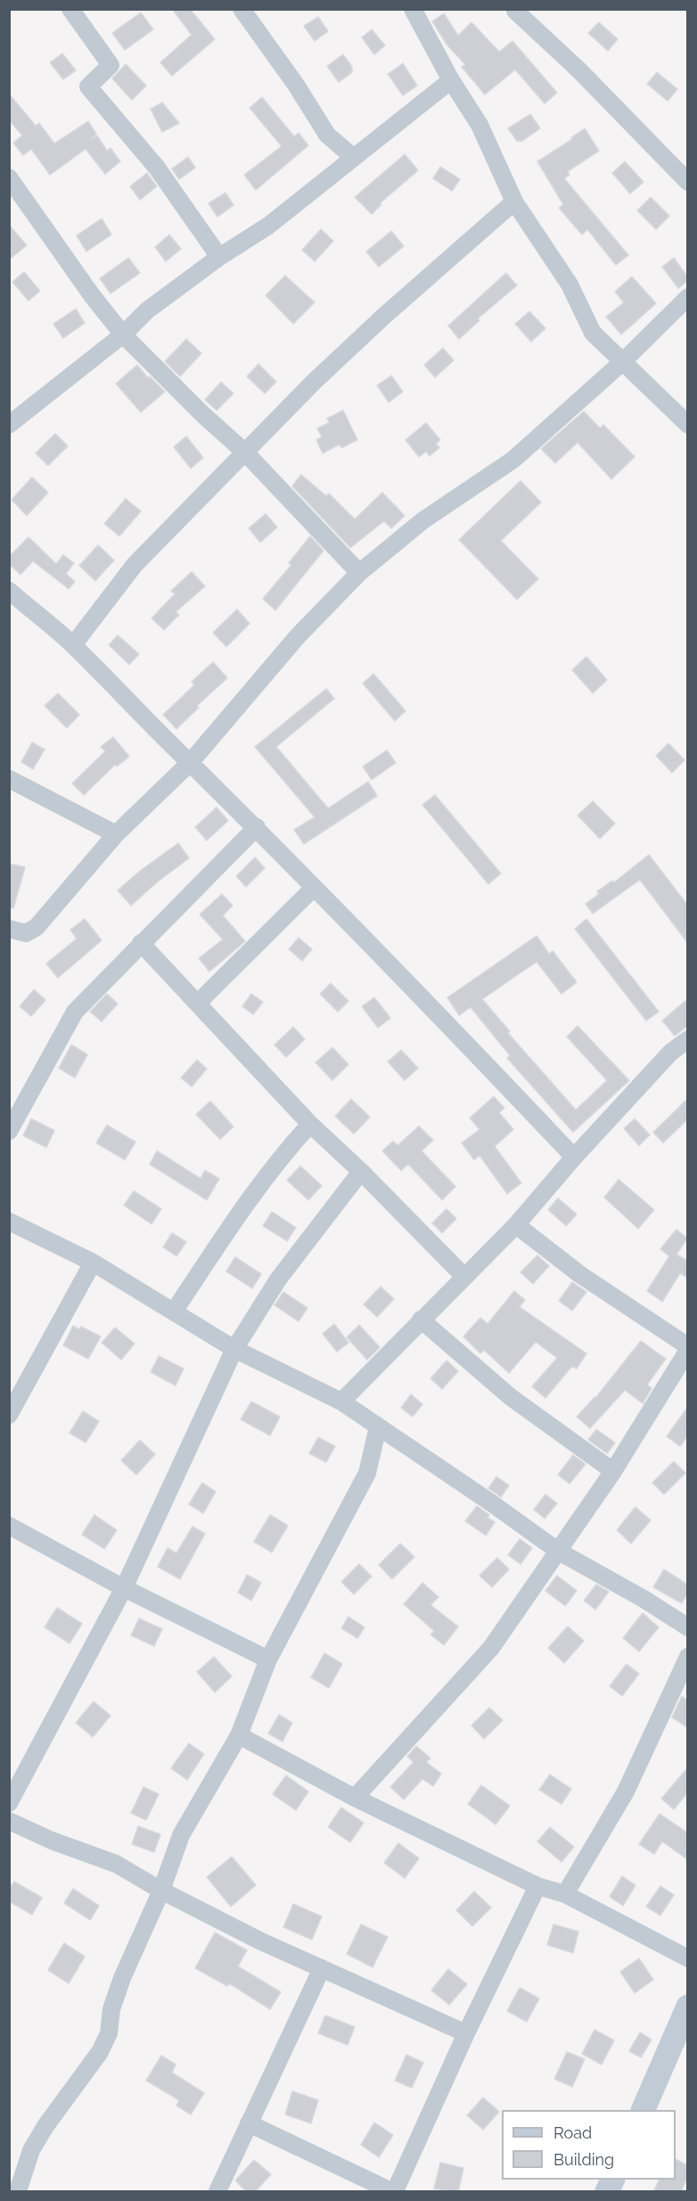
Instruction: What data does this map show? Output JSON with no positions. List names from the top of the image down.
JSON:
{
  "legend": ["Road", "Building"]
}
